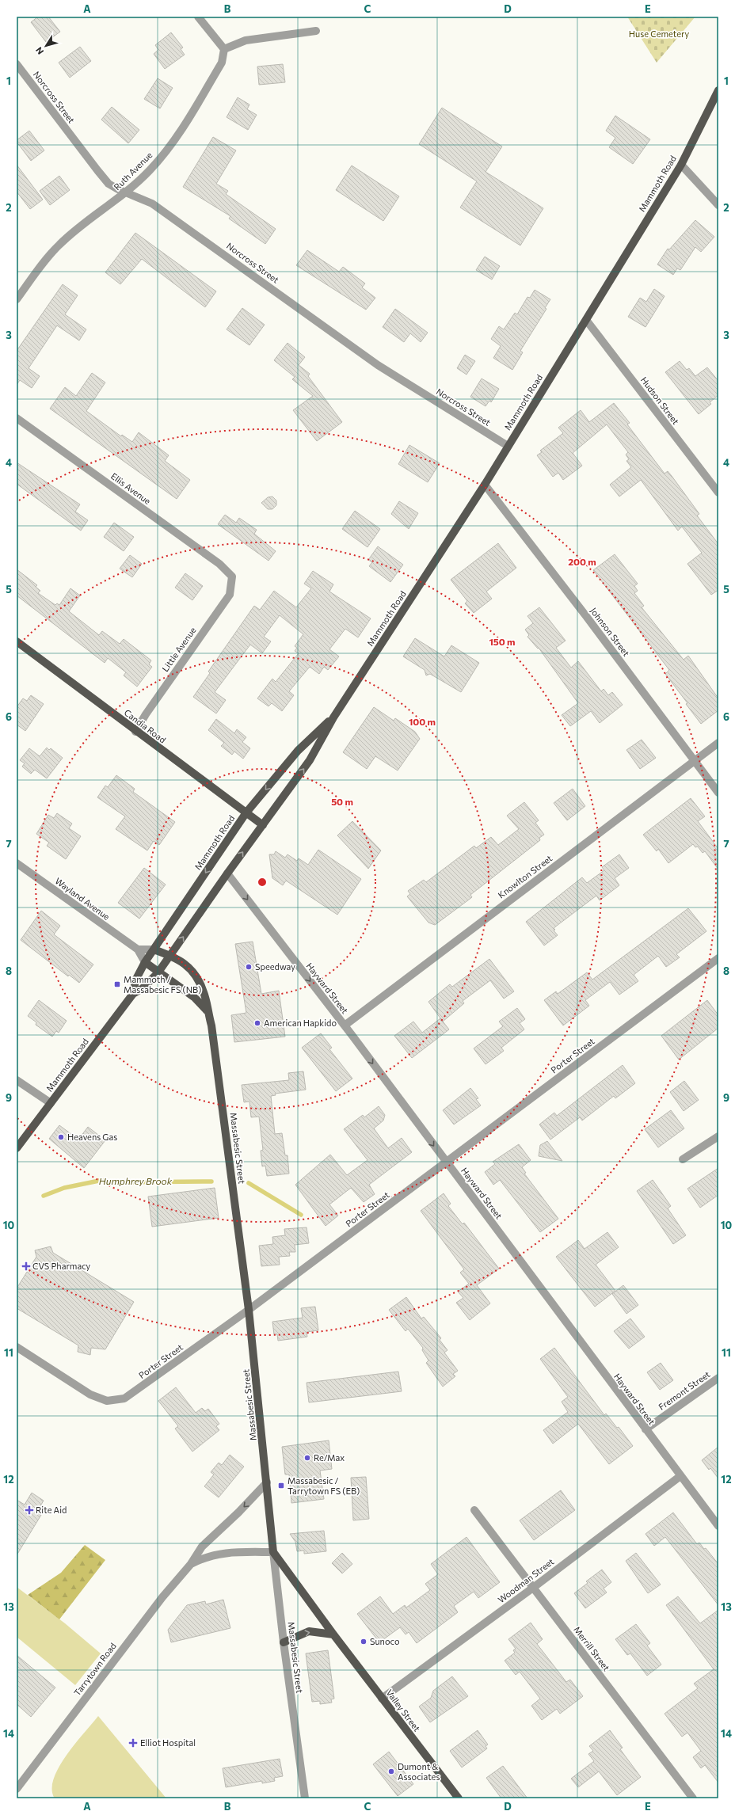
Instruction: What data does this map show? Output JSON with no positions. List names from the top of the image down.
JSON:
{
  "streets": {
    "main road": [
      "Mammoth Road",
      "Candia Road",
      "Massabesic Street",
      "Valley Street"
    ],
    "street": [
      "Norcross Street",
      "Ruth Avenue",
      "Hudson Street",
      "Ellis Avenue",
      "Johnson Street",
      "Little Avenue",
      "Knowlton Street",
      "Wayland Avenue",
      "Hayward Street",
      "Porter Street",
      "Fremont Street",
      "Woodman Street",
      "Merrill Street",
      "Tarrytown Road"
    ]
  },
  "crossings": [
    ["Norcross Street", "Ruth Avenue"],
    ["Norcross Street", "Mammoth Road"],
    ["Mammoth Road", "Hudson Street"],
    ["Mammoth Road", "Johnson Street"],
    ["Mammoth Road", "Candia Road"],
    ["Mammoth Road", "Wayland Avenue"],
    ["Mammoth Road", "Hayward Street"],
    ["Mammoth Road", "Massabesic Street"],
    ["Ellis Avenue", "Little Avenue"],
    ["Johnson Street", "Knowlton Street"],
    ["Little Avenue", "Candia Road"],
    ["Knowlton Street", "Hayward Street"],
    ["Wayland Avenue", "Massabesic Street"],
    ["Hayward Street", "Porter Street"],
    ["Hayward Street", "Fremont Street"],
    ["Hayward Street", "Woodman Street"],
    ["Porter Street", "Massabesic Street"],
    ["Massabesic Street", "Tarrytown Road"],
    ["Massabesic Street", "Valley Street"],
    ["Woodman Street", "Merrill Street"],
    ["Woodman Street", "Valley Street"],
    ["Tarrytown Road", "Valley Street"]
  ],
  "one_way": ["Hayward Street"],
  "water": ["Humphrey Brook"],
  "parks": ["Huse Cemetery"],
  "places": {
    "other": [
      "Speedway",
      "American Hapkido",
      "Heavens Gas",
      "Re/Max",
      "Sunoco",
      "Dumont & Associates"
    ],
    "transit": ["Mammoth / Massabesic FS (NB)", "Massabesic / Tarrytown FS (EB)"],
    "health": ["CVS Pharmacy", "Rite Aid", "Elliot Hospital"]
  },
  "north": "bottom left",
  "grid": {
    "columns": [
      "A",
      "B",
      "C",
      "D",
      "E"
    ],
    "rows": [
      "1",
      "2",
      "3",
      "4",
      "5",
      "6",
      "7",
      "8",
      "9",
      "10",
      "11",
      "12",
      "13",
      "14"
    ]
  },
  "rings": [
    "200 m",
    "150 m",
    "100 m",
    "50 m"
  ]
}
